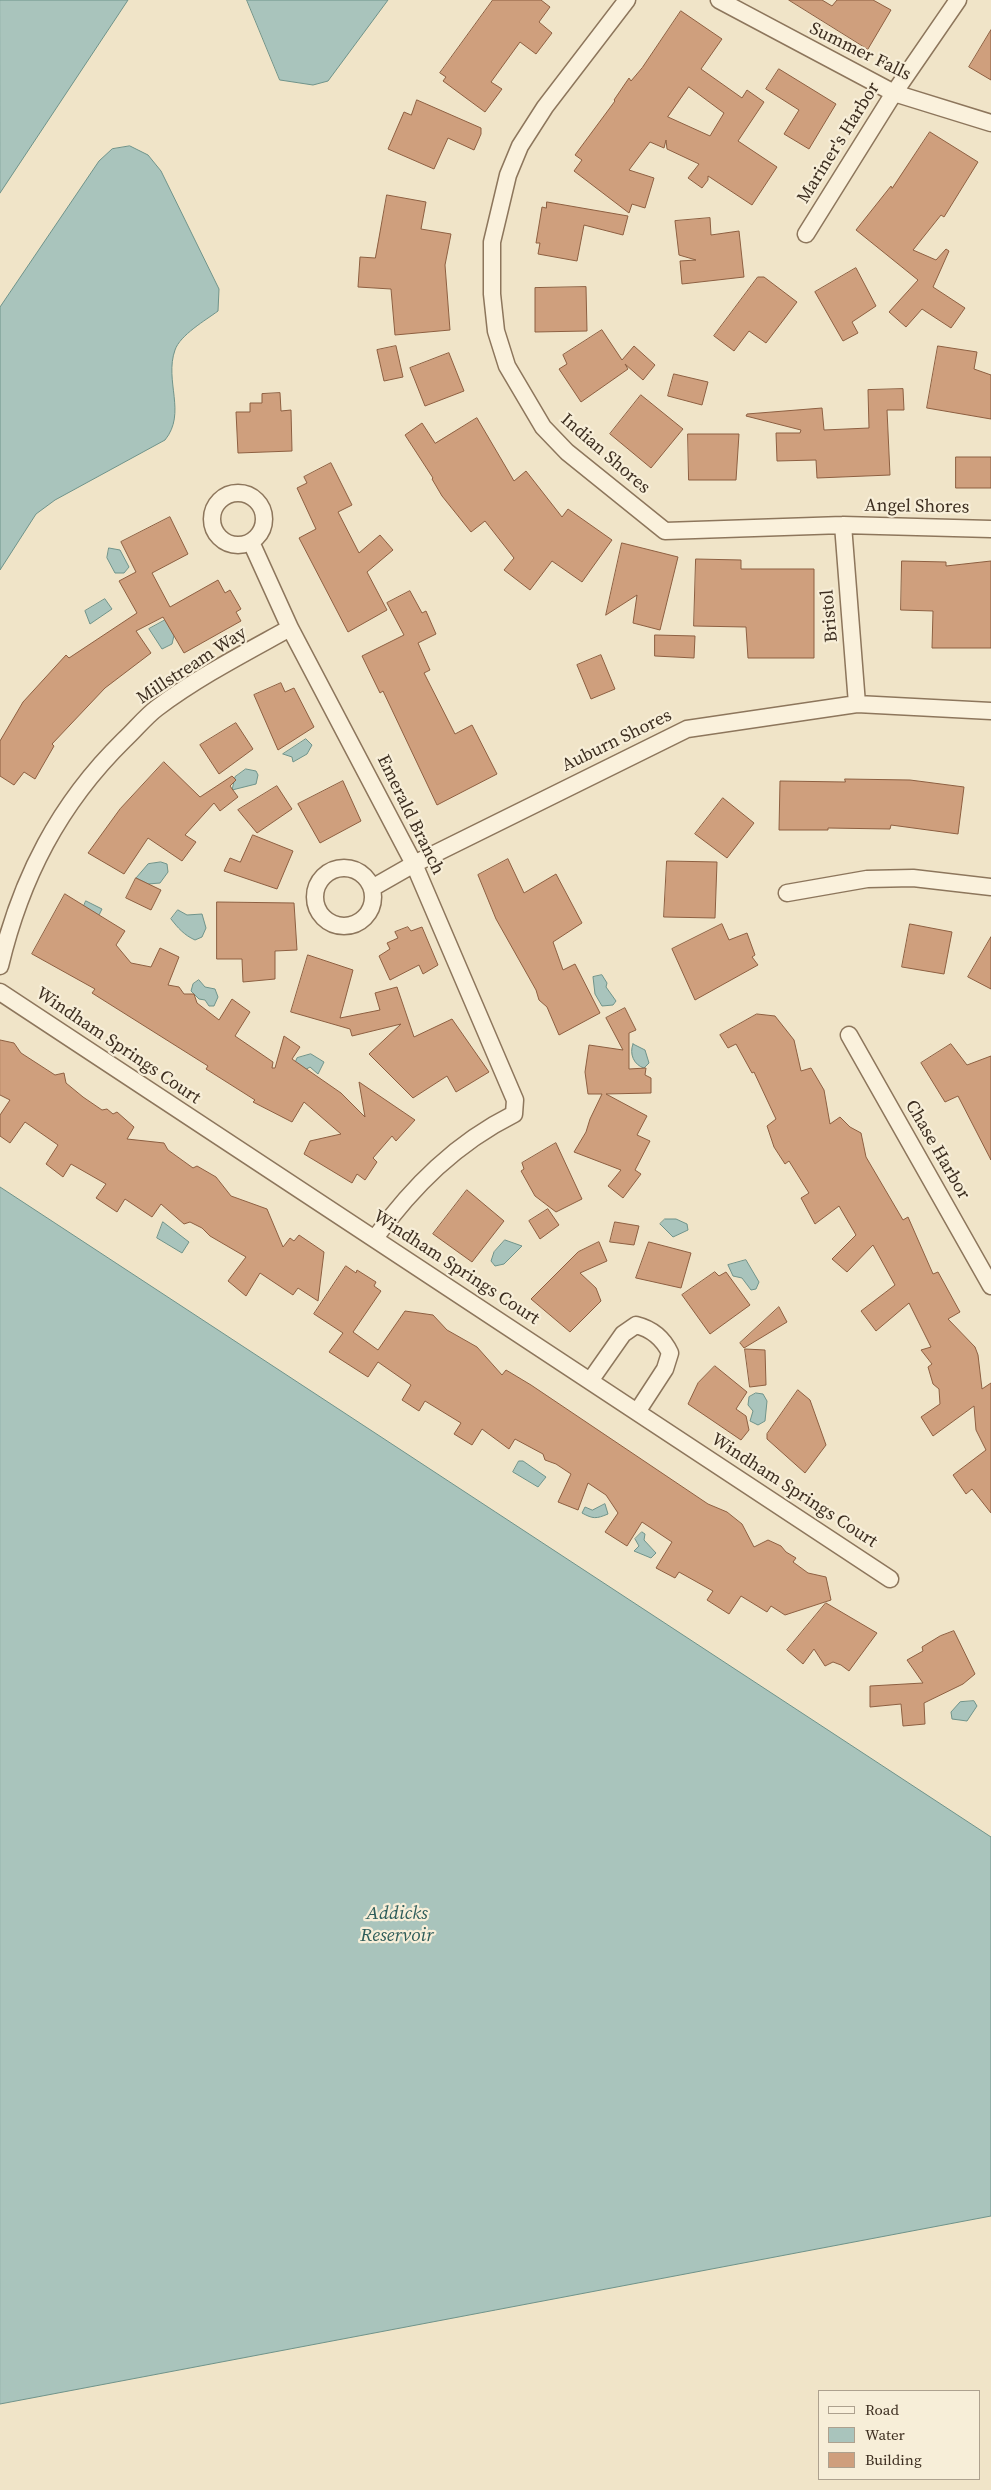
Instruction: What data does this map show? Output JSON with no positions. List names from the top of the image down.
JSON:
{
  "streets": {
    "street": [
      "Summer Falls",
      "Mariner's Harbor",
      "Indian Shores",
      "Angel Shores",
      "Bristol",
      "Millstream Way",
      "Auburn Shores",
      "Emerald Branch",
      "Windham Springs Court",
      "Chase Harbor"
    ]
  },
  "crossings": [
    ["Summer Falls", "Mariner's Harbor"],
    ["Indian Shores", "Angel Shores"],
    ["Indian Shores", "Bristol"],
    ["Angel Shores", "Bristol"],
    ["Bristol", "Auburn Shores"],
    ["Millstream Way", "Emerald Branch"],
    ["Auburn Shores", "Emerald Branch"],
    ["Emerald Branch", "Windham Springs Court"]
  ],
  "water": ["Addicks Reservoir"],
  "legend": ["Road", "Water", "Building"]
}
